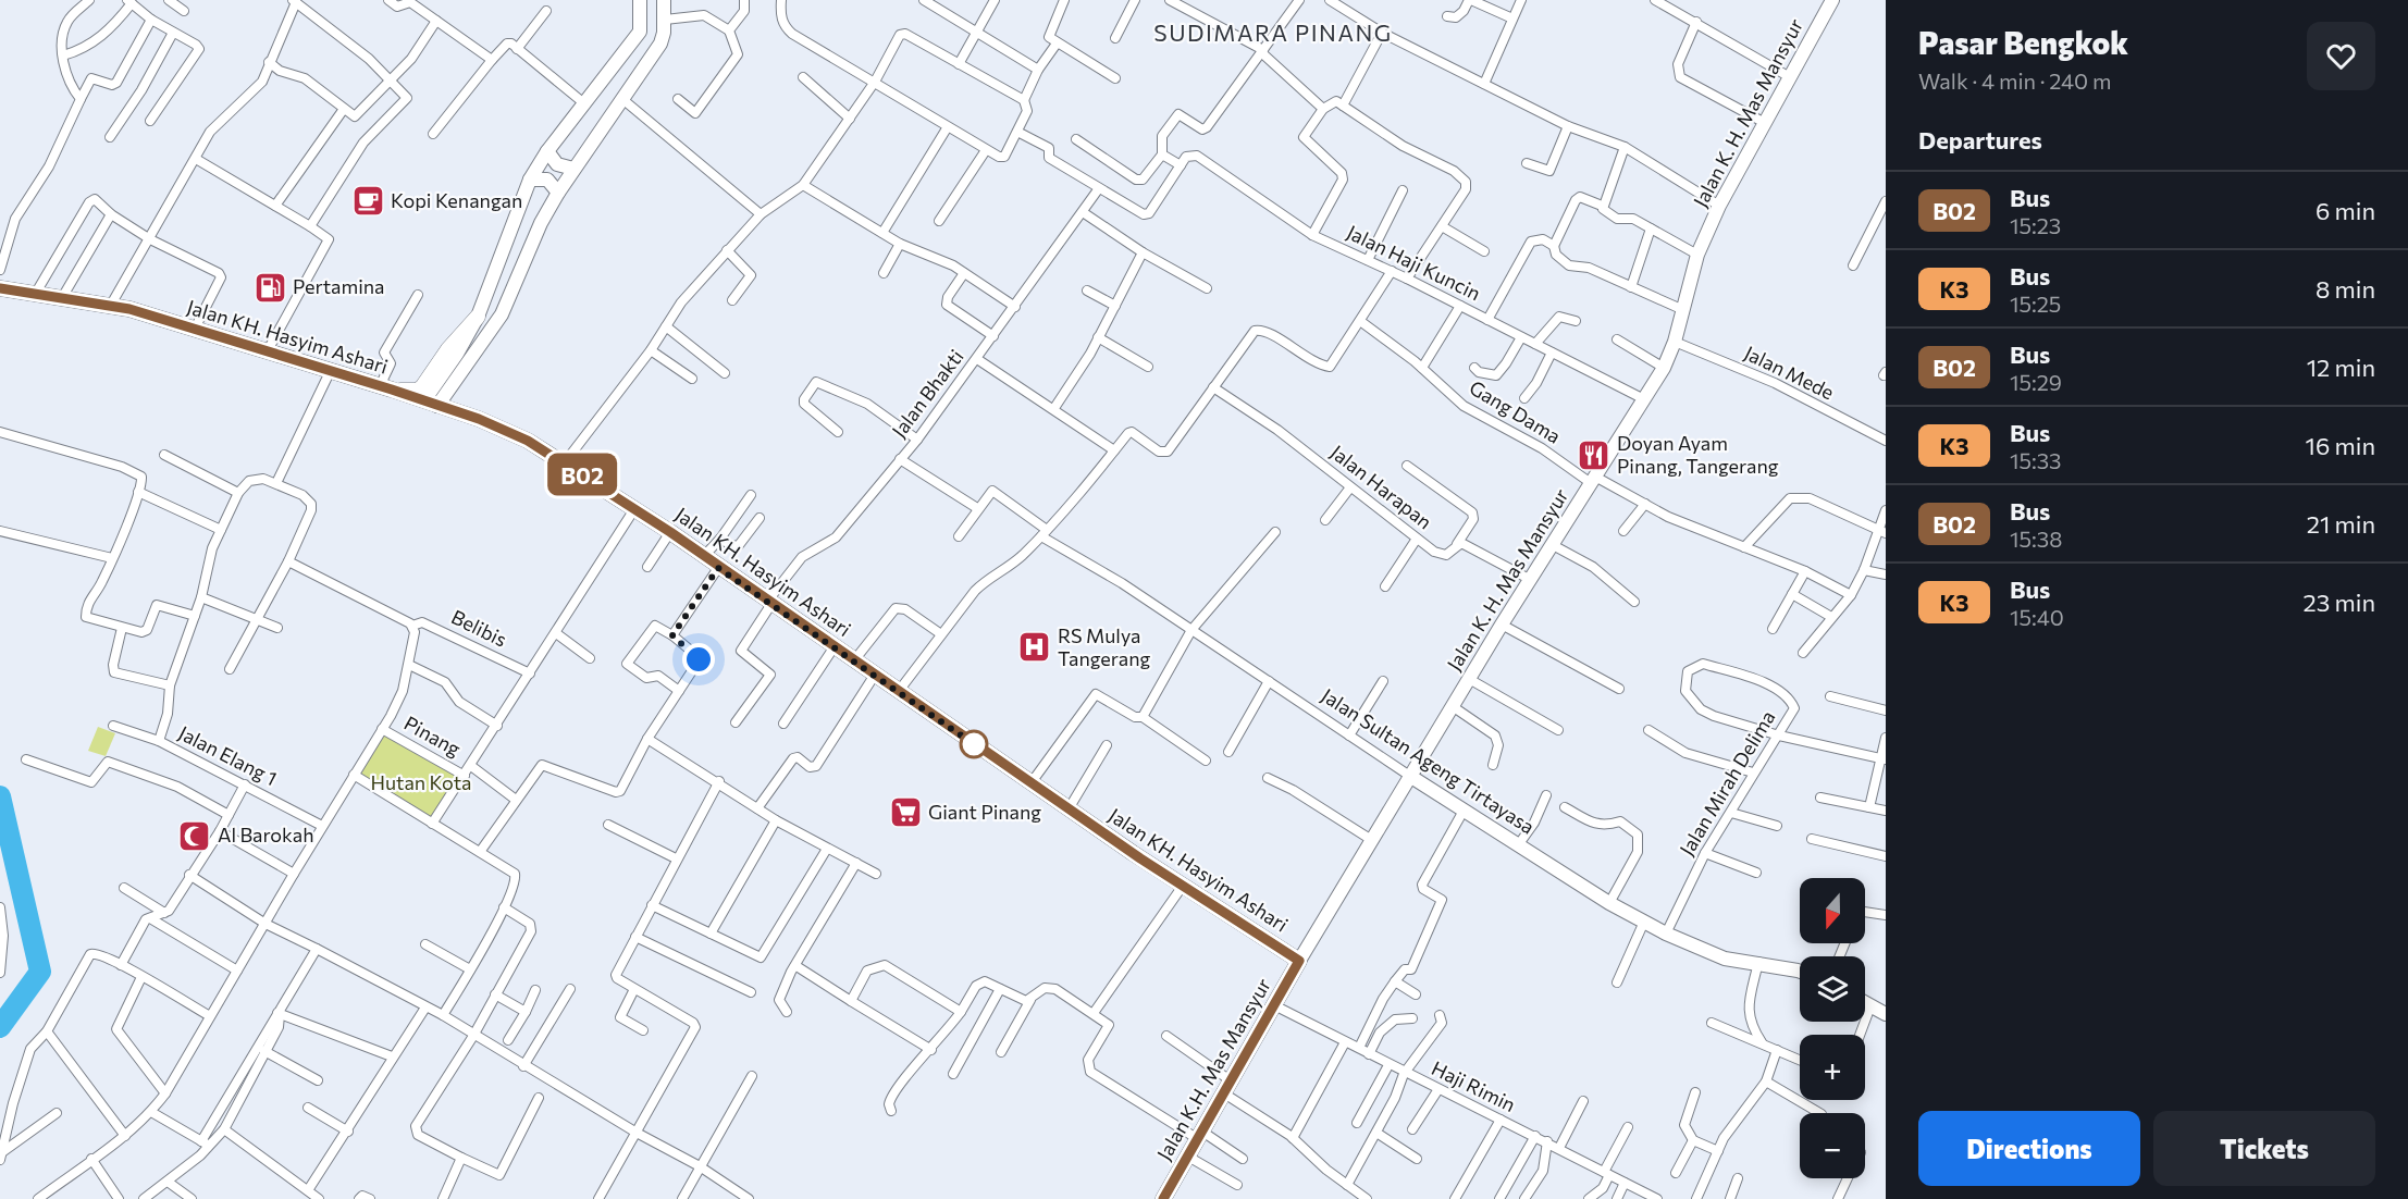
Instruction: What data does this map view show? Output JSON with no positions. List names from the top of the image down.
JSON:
{
  "streets": {
    "main road": [
      "Jalan K. H. Mas Mansyur",
      "Jalan KH. Hasyim Ashari",
      "Jalan Sultan Ageng Tirtayasa",
      "Jalan K.H. Mas Mansyur"
    ],
    "street": [
      "Jalan Haji Kuncin",
      "Jalan Mede",
      "Jalan Bhakti",
      "Gang Dama",
      "Jalan Harapan",
      "Belibis",
      "Pinang",
      "Jalan Elang 1",
      "Jalan Mirah Delima",
      "Haji Rimin"
    ]
  },
  "crossings": [
    ["Jalan K. H. Mas Mansyur", "Jalan Haji Kuncin"],
    ["Jalan K. H. Mas Mansyur", "Jalan KH. Hasyim Ashari"],
    ["Jalan K. H. Mas Mansyur", "Jalan Mede"],
    ["Jalan K. H. Mas Mansyur", "Gang Dama"],
    ["Jalan K. H. Mas Mansyur", "Jalan Harapan"],
    ["Jalan K. H. Mas Mansyur", "Jalan Sultan Ageng Tirtayasa"],
    ["Jalan K. H. Mas Mansyur", "Jalan K.H. Mas Mansyur"],
    ["Jalan KH. Hasyim Ashari", "Jalan Bhakti"],
    ["Jalan KH. Hasyim Ashari", "Jalan K.H. Mas Mansyur"],
    ["Jalan Sultan Ageng Tirtayasa", "Jalan Mirah Delima"],
    ["Jalan K.H. Mas Mansyur", "Haji Rimin"]
  ],
  "districts": ["SUDIMARA PINANG"],
  "parks": ["Hutan Kota"],
  "places": {
    "cafe": ["Kopi Kenangan"],
    "fuel station": ["Pertamina"],
    "restaurant": ["Doyan Ayam Pinang, Tangerang"],
    "hospital": ["RS Mulya Tangerang"],
    "supermarket": ["Giant Pinang"],
    "mosque": ["Al Barokah"]
  },
  "lines": ["bus line B02"],
  "north": "bottom",
  "page": {
    "on_map": "B02",
    "heading": [
      ["Pasar Bengkok", "Walk · 4 min · 240 m"],
      "Departures"
    ],
    "list": [
      {
        "mark": "B02",
        "name": "Bus",
        "note": "15:23",
        "value": "6 min"
      },
      {
        "mark": "K3",
        "name": "Bus",
        "note": "15:25",
        "value": "8 min"
      },
      {
        "mark": "B02",
        "name": "Bus",
        "note": "15:29",
        "value": "12 min"
      },
      {
        "mark": "K3",
        "name": "Bus",
        "note": "15:33",
        "value": "16 min"
      },
      {
        "mark": "B02",
        "name": "Bus",
        "note": "15:38",
        "value": "21 min"
      },
      {
        "mark": "K3",
        "name": "Bus",
        "note": "15:40",
        "value": "23 min"
      }
    ],
    "map_buttons": ["+", "−"],
    "buttons": ["Directions", "Tickets"]
  }
}
